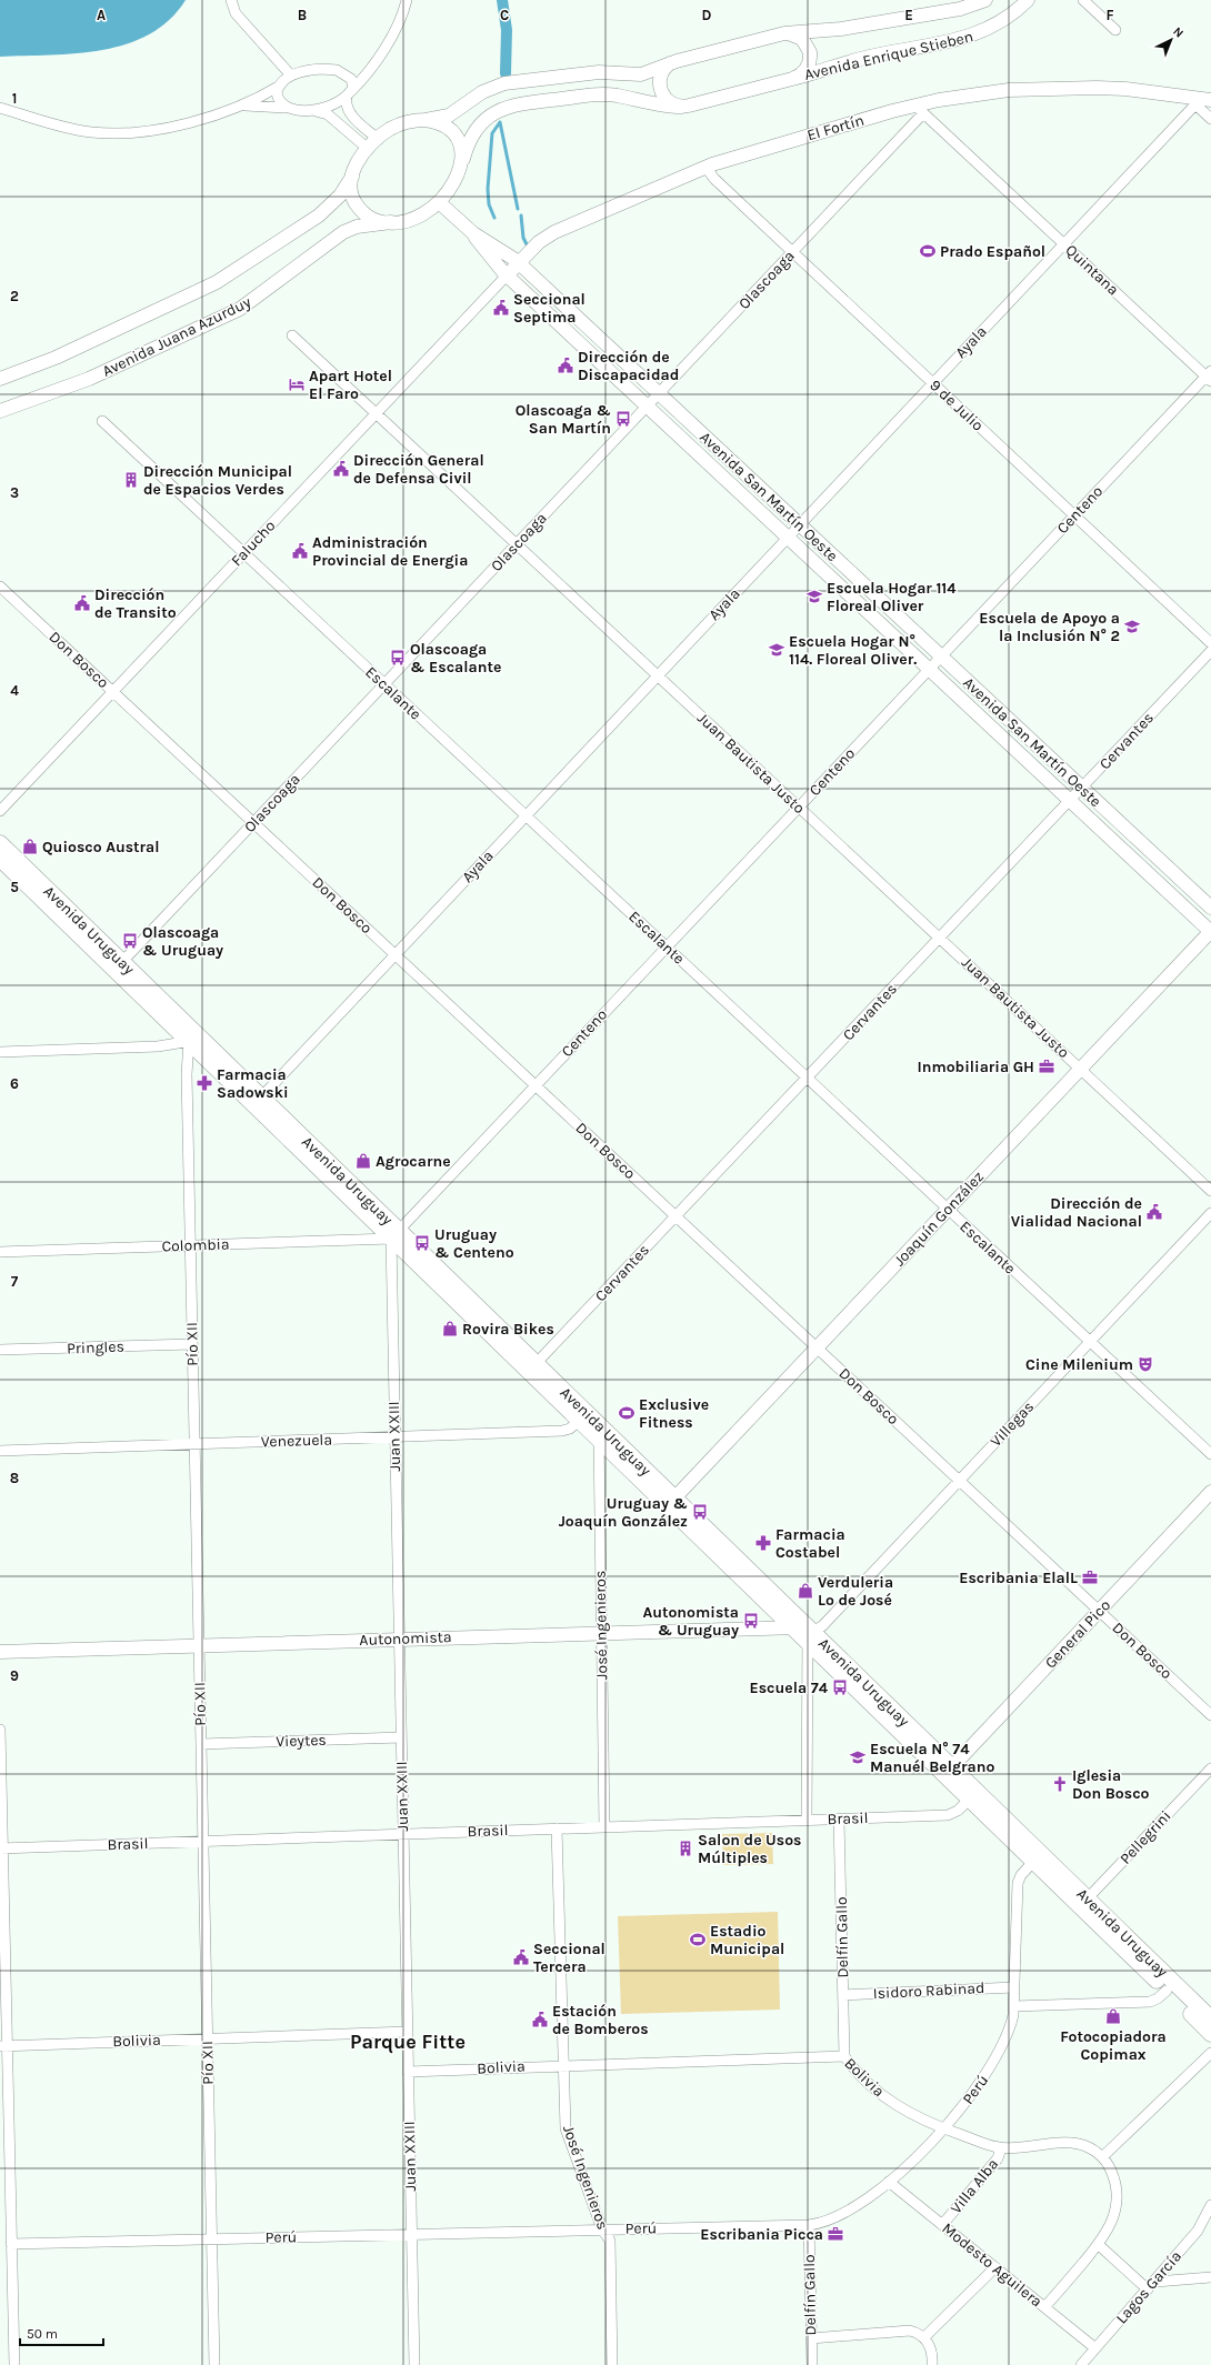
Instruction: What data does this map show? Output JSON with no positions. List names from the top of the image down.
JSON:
{
  "streets": {
    "main road": [
      "Avenida Enrique Stieben",
      "El Fortín",
      "Avenida Juana Azurduy",
      "Avenida San Martín Oeste",
      "Avenida Uruguay",
      "Joaquín González",
      "General Pico",
      "Autonomista"
    ],
    "street": [
      "Quintana",
      "Olascoaga",
      "Ayala",
      "9 de Julio",
      "Centeno",
      "Falucho",
      "Don Bosco",
      "Escalante",
      "Cervantes",
      "Juan Bautista Justo",
      "Colombia",
      "Pío XII",
      "Pringles",
      "Villegas",
      "Juan XXIII",
      "Venezuela",
      "José Ingenieros",
      "Vieytes",
      "Brasil",
      "Pellegrini",
      "Delfín Gallo",
      "Isidoro Rabinad",
      "Bolivia",
      "Perú",
      "Villa Alba",
      "Modesto Aguilera",
      "Lagos García"
    ]
  },
  "crossings": [
    ["Avenida Enrique Stieben", "Avenida Juana Azurduy"],
    ["Avenida Enrique Stieben", "Avenida San Martín Oeste"],
    ["El Fortín", "Quintana"],
    ["El Fortín", "Olascoaga"],
    ["El Fortín", "Ayala"],
    ["El Fortín", "9 de Julio"],
    ["El Fortín", "Avenida San Martín Oeste"],
    ["El Fortín", "Falucho"],
    ["Quintana", "Olascoaga"],
    ["Quintana", "Ayala"],
    ["Quintana", "Centeno"],
    ["Olascoaga", "9 de Julio"],
    ["Olascoaga", "Avenida San Martín Oeste"],
    ["Olascoaga", "Don Bosco"],
    ["Olascoaga", "Escalante"],
    ["Olascoaga", "Juan Bautista Justo"],
    ["Olascoaga", "Avenida Uruguay"],
    ["Avenida Juana Azurduy", "Avenida San Martín Oeste"],
    ["Ayala", "9 de Julio"],
    ["Ayala", "Avenida San Martín Oeste"],
    ["Ayala", "Don Bosco"],
    ["Ayala", "Escalante"],
    ["Ayala", "Juan Bautista Justo"],
    ["Ayala", "Avenida Uruguay"],
    ["9 de Julio", "Centeno"],
    ["Avenida San Martín Oeste", "Centeno"],
    ["Avenida San Martín Oeste", "Falucho"],
    ["Avenida San Martín Oeste", "Cervantes"],
    ["Avenida San Martín Oeste", "Joaquín González"],
    ["Centeno", "Don Bosco"],
    ["Centeno", "Escalante"],
    ["Centeno", "Juan Bautista Justo"],
    ["Centeno", "Avenida Uruguay"],
    ["Centeno", "Colombia"],
    ["Centeno", "Juan XXIII"],
    ["Falucho", "Don Bosco"],
    ["Falucho", "Escalante"],
    ["Falucho", "Juan Bautista Justo"],
    ["Don Bosco", "Cervantes"],
    ["Don Bosco", "Joaquín González"],
    ["Don Bosco", "Villegas"],
    ["Don Bosco", "General Pico"],
    ["Escalante", "Cervantes"],
    ["Escalante", "Joaquín González"],
    ["Escalante", "Villegas"],
    ["Cervantes", "Juan Bautista Justo"],
    ["Cervantes", "Avenida Uruguay"],
    ["Juan Bautista Justo", "Joaquín González"],
    ["Avenida Uruguay", "Joaquín González"],
    ["Avenida Uruguay", "Colombia"],
    ["Avenida Uruguay", "Pío XII"],
    ["Avenida Uruguay", "Villegas"],
    ["Avenida Uruguay", "Juan XXIII"],
    ["Avenida Uruguay", "Venezuela"],
    ["Avenida Uruguay", "José Ingenieros"],
    ["Avenida Uruguay", "General Pico"],
    ["Avenida Uruguay", "Autonomista"],
    ["Avenida Uruguay", "Brasil"],
    ["Avenida Uruguay", "Pellegrini"],
    ["Avenida Uruguay", "Perú"],
    ["Colombia", "Pío XII"],
    ["Colombia", "Juan XXIII"],
    ["Pío XII", "Pringles"],
    ["Pío XII", "Venezuela"],
    ["Pío XII", "Autonomista"],
    ["Pío XII", "Vieytes"],
    ["Pío XII", "Brasil"],
    ["Pío XII", "Bolivia"],
    ["Pío XII", "Perú"],
    ["Juan XXIII", "Venezuela"],
    ["Juan XXIII", "Autonomista"],
    ["Juan XXIII", "Vieytes"],
    ["Juan XXIII", "Brasil"],
    ["Juan XXIII", "Bolivia"],
    ["Juan XXIII", "Perú"],
    ["José Ingenieros", "Autonomista"],
    ["José Ingenieros", "Brasil"],
    ["José Ingenieros", "Bolivia"],
    ["José Ingenieros", "Perú"],
    ["Brasil", "Delfín Gallo"],
    ["Delfín Gallo", "Isidoro Rabinad"],
    ["Delfín Gallo", "Bolivia"],
    ["Delfín Gallo", "Perú"],
    ["Isidoro Rabinad", "Perú"],
    ["Bolivia", "Perú"],
    ["Bolivia", "Villa Alba"],
    ["Perú", "Modesto Aguilera"],
    ["Villa Alba", "Modesto Aguilera"],
    ["Modesto Aguilera", "Lagos García"]
  ],
  "districts": ["Parque Fitte"],
  "places": {
    "sports": ["Prado Español", "Exclusive Fitness", "Estadio Municipal"],
    "public building": [
      "Seccional Septima",
      "Dirección de Discapacidad",
      "Dirección General de Defensa Civil",
      "Administración Provincial de Energia",
      "Dirección de Transito",
      "Dirección de Vialidad Nacional",
      "Seccional Tercera",
      "Estación de Bomberos"
    ],
    "hotel": ["Apart Hotel El Faro"],
    "bus stop": [
      "Olascoaga & San Martín",
      "Olascoaga & Escalante",
      "Olascoaga & Uruguay",
      "Uruguay & Centeno",
      "Uruguay & Joaquín González",
      "Autonomista & Uruguay",
      "Escuela 74"
    ],
    "building": ["Dirección Municipal de Espacios Verdes", "Salon de Usos Múltiples"],
    "school or university": [
      "Escuela Hogar 114 Floreal Oliver",
      "Escuela de Apoyo a la Inclusión N° 2",
      "Escuela Hogar N° 114. Floreal Oliver.",
      "Escuela N° 74 Manuél Belgrano"
    ],
    "shop": [
      "Quiosco Austral",
      "Agrocarne",
      "Rovira Bikes",
      "Verduleria Lo de José",
      "Fotocopiadora Copimax"
    ],
    "office": ["Inmobiliaria GH", "Escribania ElalL", "Escribania Picca"],
    "pharmacy": ["Farmacia Sadowski", "Farmacia Costabel"],
    "theatre": ["Cine Milenium"],
    "church": ["Iglesia Don Bosco"]
  },
  "scale_bar": "50 m",
  "north": "top right",
  "grid": {
    "columns": [
      "A",
      "B",
      "C",
      "D",
      "E",
      "F"
    ],
    "rows": [
      "1",
      "2",
      "3",
      "4",
      "5",
      "6",
      "7",
      "8",
      "9"
    ]
  }
}
